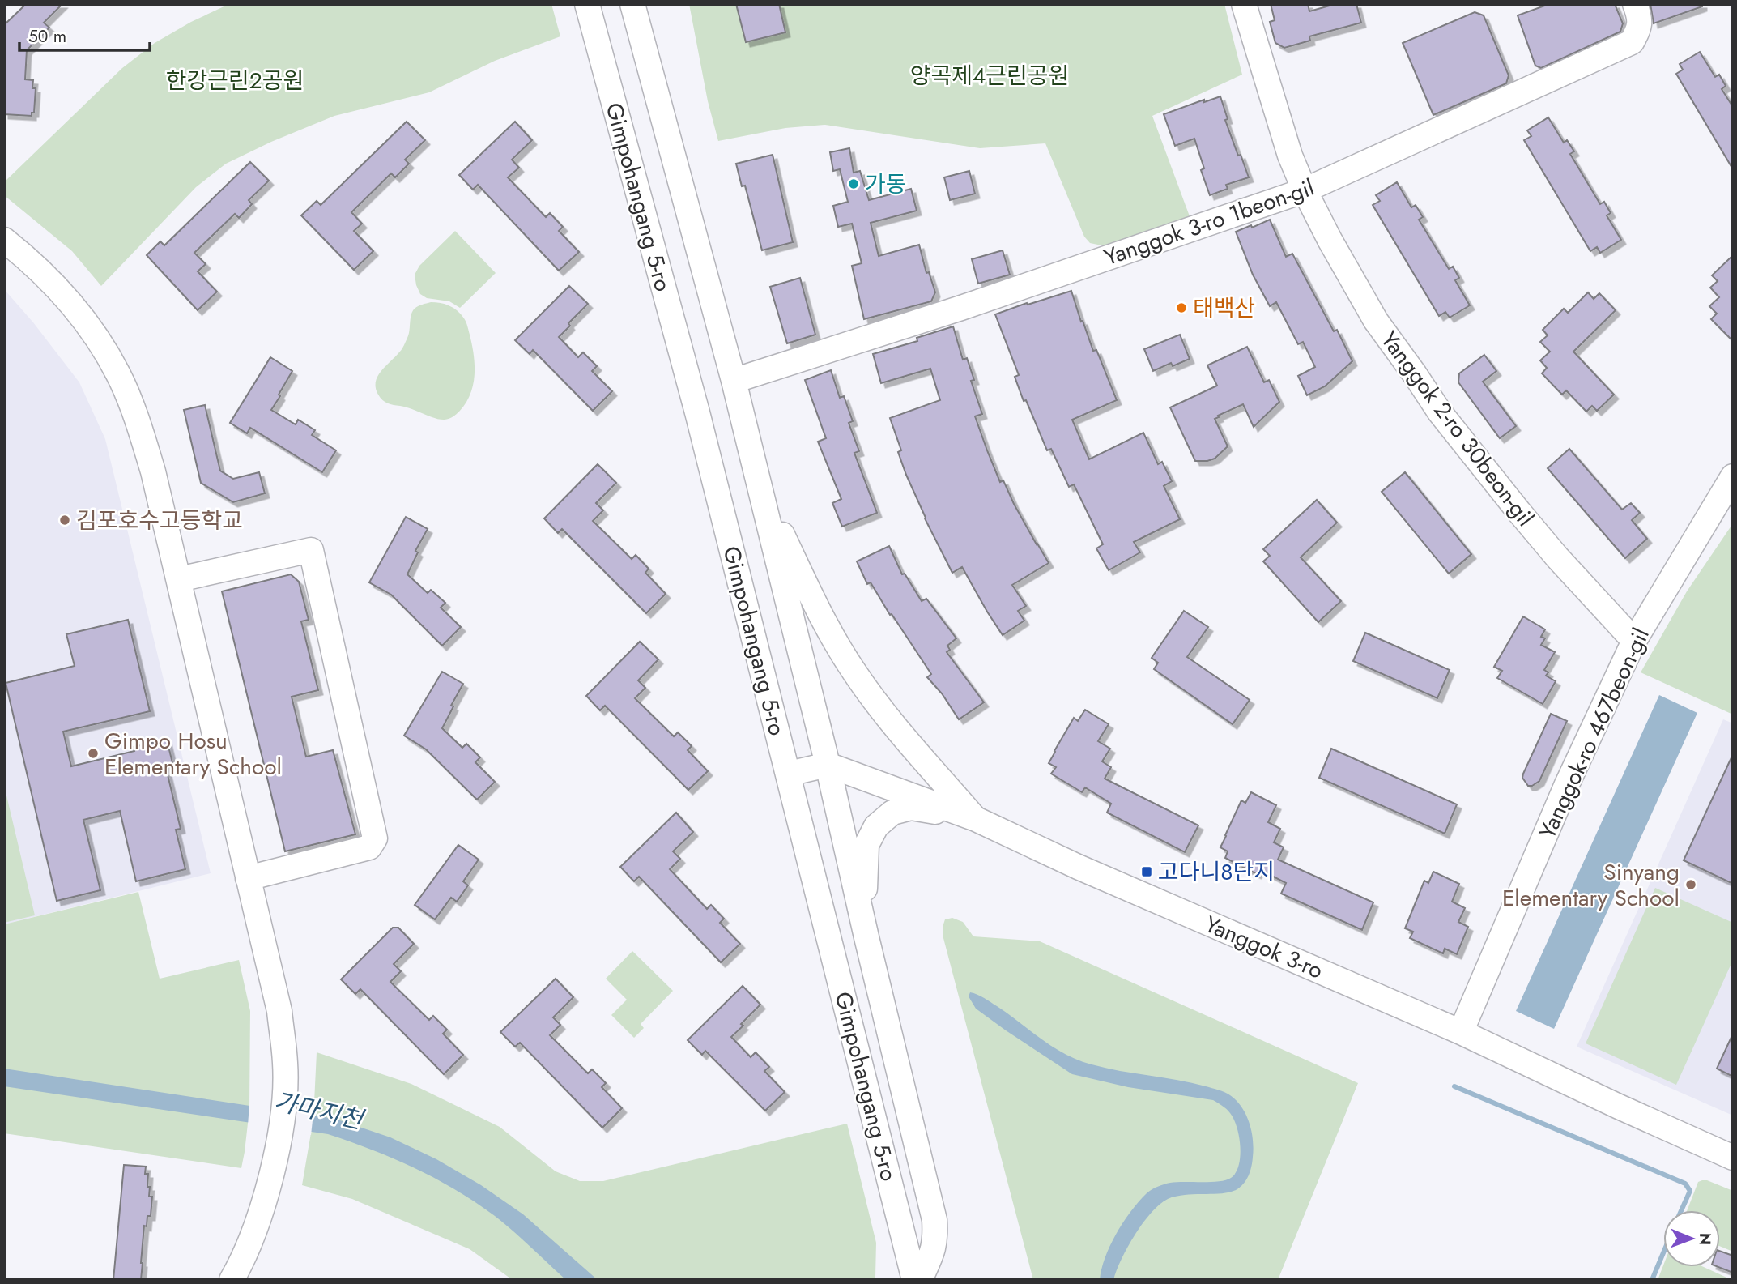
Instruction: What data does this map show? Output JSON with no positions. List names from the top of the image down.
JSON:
{
  "streets": {
    "street": [
      "Gimpohangang 5-ro",
      "Yanggok 3-ro 1beon-gil",
      "Yanggok 2-ro 30beon-gil",
      "Yanggok-ro 467beon-gil",
      "Yanggok 3-ro"
    ]
  },
  "crossings": [
    ["Gimpohangang 5-ro", "Yanggok 3-ro 1beon-gil"],
    ["Gimpohangang 5-ro", "Yanggok 3-ro"],
    ["Yanggok 3-ro 1beon-gil", "Yanggok 2-ro 30beon-gil"],
    ["Yanggok 2-ro 30beon-gil", "Yanggok-ro 467beon-gil"],
    ["Yanggok-ro 467beon-gil", "Yanggok 3-ro"]
  ],
  "water": ["가마지천"],
  "parks": ["양곡제4근린공원", "한강근린2공원"],
  "places": {
    "other": [
      "가동",
      "태백산",
      "김포호수고등학교",
      "Gimpo Hosu Elementary School",
      "Sinyang Elementary School"
    ],
    "transit": ["고다니8단지"]
  },
  "scale_bar": "50 m",
  "north": "right"
}
